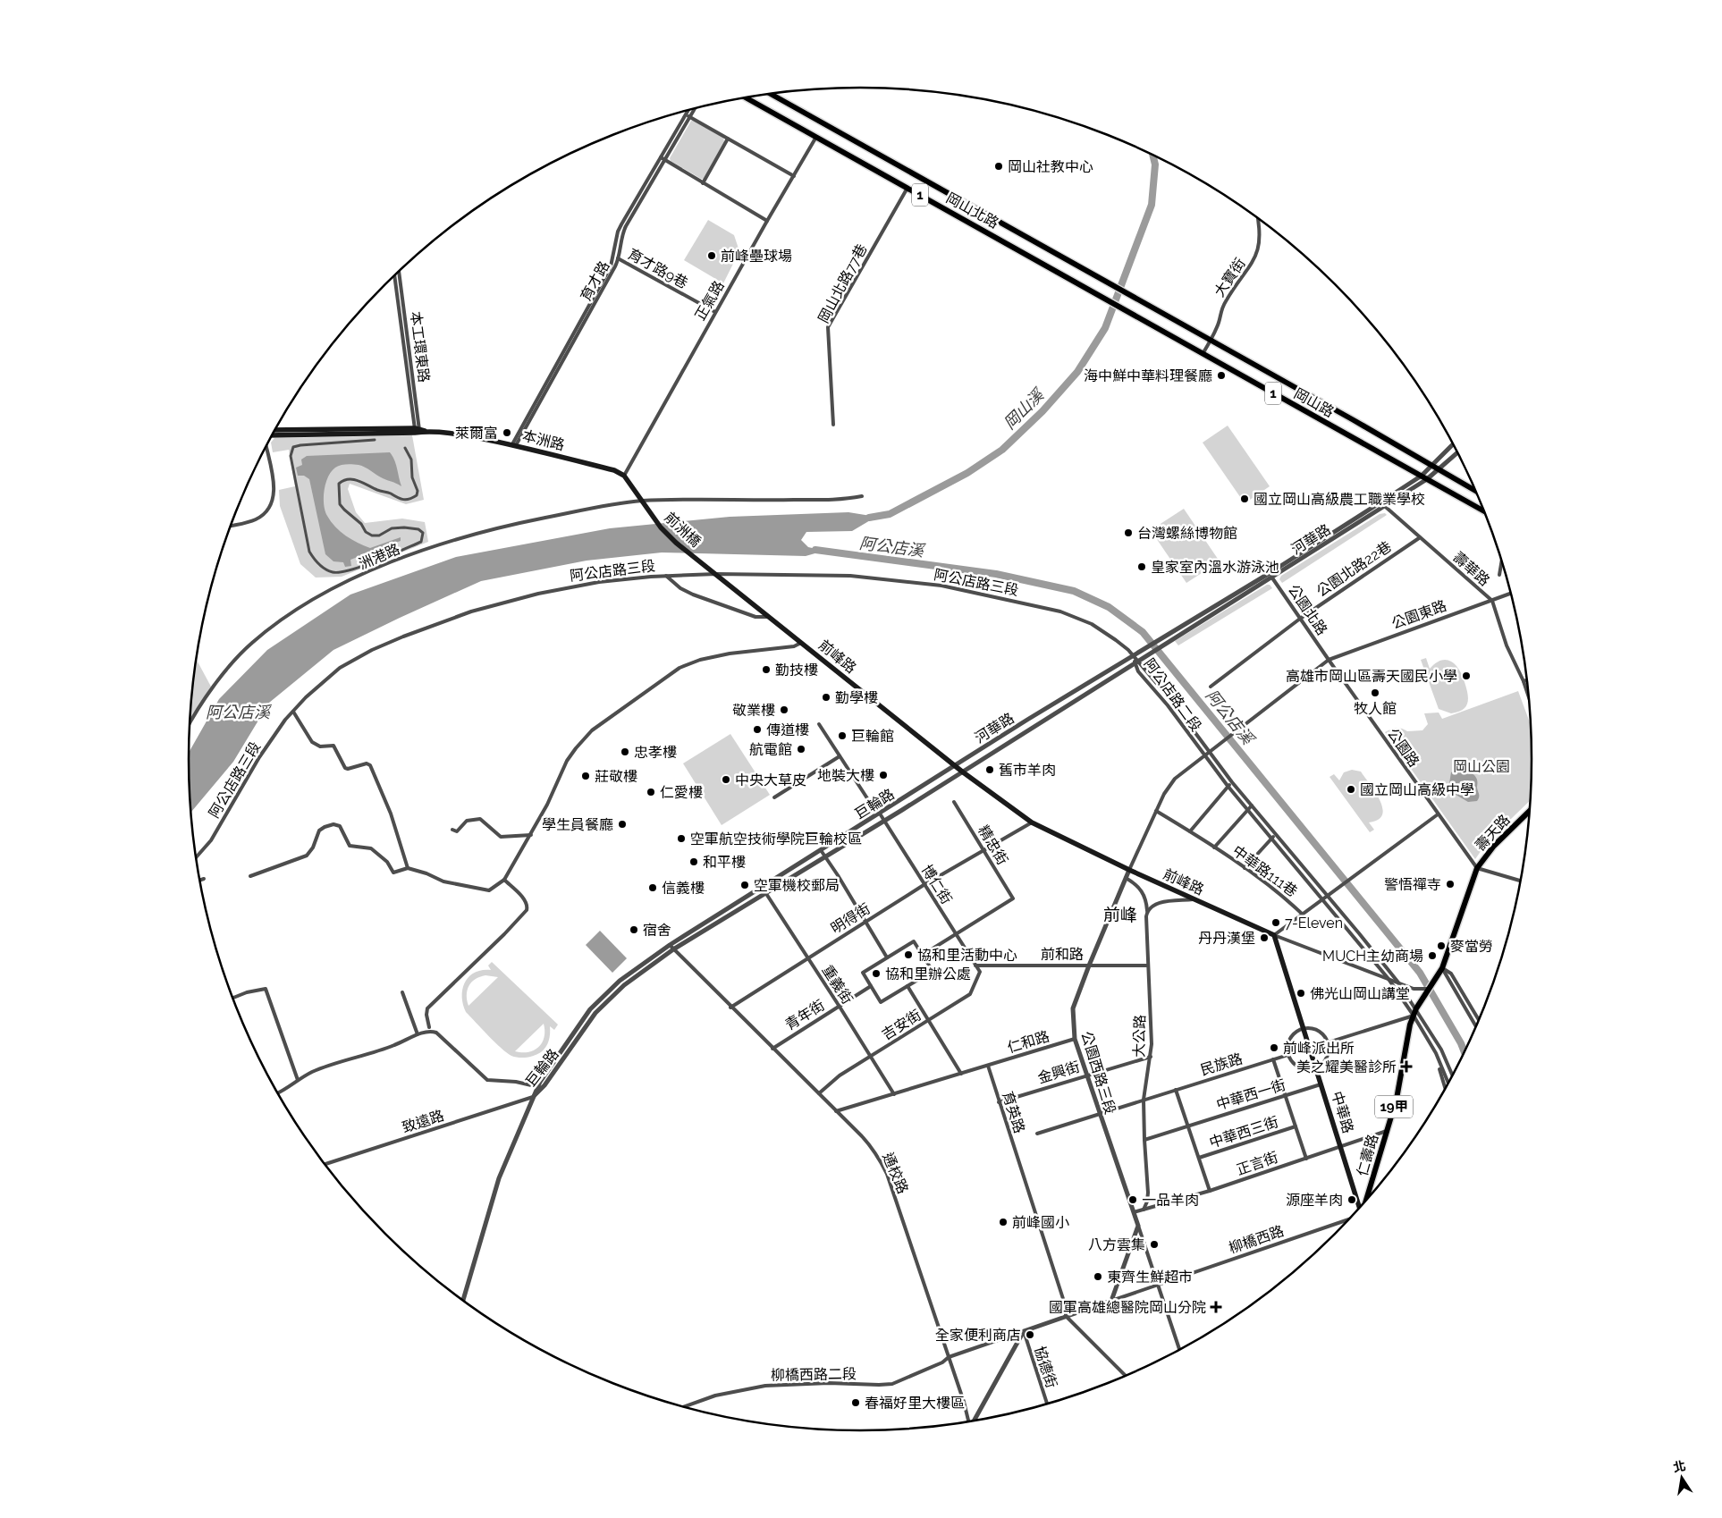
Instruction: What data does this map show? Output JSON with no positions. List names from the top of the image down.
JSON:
{
  "streets": {
    "main road": [
      "1",
      "岡山北路",
      "岡山路",
      "本洲路",
      "前洲橋",
      "前峰路",
      "壽天路",
      "19甲",
      "中華路",
      "仁壽路"
    ],
    "street": [
      "育才路9巷",
      "大寶街",
      "育才路",
      "岡山北路77巷",
      "正氣路",
      "本工環東路",
      "河華路",
      "洲港路",
      "公園北路22巷",
      "壽華路",
      "阿公店路三段",
      "公園北路",
      "公園東路",
      "阿公店路二段",
      "公園路",
      "巨輪路",
      "精忠街",
      "中華路111巷",
      "博仁街",
      "明得街",
      "前和路",
      "重義街",
      "青年街",
      "吉安街",
      "大公路",
      "仁和路",
      "民族路",
      "金興街",
      "公園西路三段",
      "中華西一街",
      "育英路",
      "致遠路",
      "中華西三街",
      "正言街",
      "通校路",
      "柳橋西路",
      "協德街",
      "柳橋西路二段"
    ]
  },
  "crossings": [
    ["1", "岡山路"],
    ["1", "河華路"],
    ["岡山北路", "岡山北路77巷"],
    ["岡山北路", "正氣路"],
    ["岡山北路", "岡山路"],
    ["育才路9巷", "育才路"],
    ["育才路9巷", "正氣路"],
    ["大寶街", "岡山路"],
    ["育才路", "本洲路"],
    ["正氣路", "本洲路"],
    ["本工環東路", "本洲路"],
    ["岡山路", "河華路"],
    ["前洲橋", "洲港路"],
    ["前洲橋", "前峰路"],
    ["河華路", "壽華路"],
    ["河華路", "阿公店路三段"],
    ["河華路", "公園北路"],
    ["河華路", "前峰路"],
    ["河華路", "阿公店路二段"],
    ["河華路", "巨輪路"],
    ["公園北路22巷", "壽華路"],
    ["公園北路22巷", "公園北路"],
    ["壽華路", "公園東路"],
    ["阿公店路三段", "前峰路"],
    ["阿公店路三段", "阿公店路二段"],
    ["公園北路", "公園東路"],
    ["公園北路", "公園路"],
    ["公園東路", "前峰路"],
    ["公園東路", "阿公店路二段"],
    ["公園東路", "公園路"],
    ["公園東路", "中華路111巷"],
    ["公園東路", "公園西路三段"],
    ["前峰路", "阿公店路二段"],
    ["前峰路", "巨輪路"],
    ["前峰路", "壽天路"],
    ["前峰路", "明得街"],
    ["前峰路", "公園西路三段"],
    ["前峰路", "中華路"],
    ["前峰路", "仁壽路"],
    ["阿公店路二段", "民族路"],
    ["阿公店路二段", "仁壽路"],
    ["公園路", "壽天路"],
    ["巨輪路", "博仁街"],
    ["巨輪路", "重義街"],
    ["巨輪路", "致遠路"],
    ["巨輪路", "通校路"],
    ["壽天路", "仁壽路"],
    ["精忠街", "博仁街"],
    ["精忠街", "明得街"],
    ["博仁街", "明得街"],
    ["博仁街", "前和路"],
    ["博仁街", "吉安街"],
    ["明得街", "重義街"],
    ["明得街", "通校路"],
    ["前和路", "吉安街"],
    ["前和路", "大公路"],
    ["前和路", "公園西路三段"],
    ["重義街", "青年街"],
    ["重義街", "吉安街"],
    ["青年街", "通校路"],
    ["吉安街", "通校路"],
    ["大公路", "民族路"],
    ["大公路", "金興街"],
    ["大公路", "公園西路三段"],
    ["大公路", "中華西一街"],
    ["大公路", "正言街"],
    ["仁和路", "公園西路三段"],
    ["仁和路", "育英路"],
    ["民族路", "公園西路三段"],
    ["民族路", "中華路"],
    ["民族路", "仁壽路"],
    ["金興街", "公園西路三段"],
    ["金興街", "育英路"],
    ["公園西路三段", "正言街"],
    ["公園西路三段", "柳橋西路"],
    ["中華西一街", "中華路"],
    ["中華路", "正言街"],
    ["仁壽路", "正言街"],
    ["通校路", "柳橋西路二段"],
    ["協德街", "柳橋西路二段"]
  ],
  "districts": ["前峰"],
  "water": ["岡山溪", "阿公店溪"],
  "parks": ["岡山公園"],
  "places": {
    "other": [
      "岡山社教中心",
      "前峰壘球場",
      "海中鮮中華料理餐廳",
      "萊爾富",
      "國立岡山高級農工職業學校",
      "台灣螺絲博物館",
      "皇家室內溫水游泳池",
      "勤技樓",
      "高雄市岡山區壽天國民小學",
      "牧人館",
      "勤學樓",
      "敬業樓",
      "傳道樓",
      "巨輪館",
      "航電館",
      "忠孝樓",
      "舊市羊肉",
      "地裝大樓",
      "莊敬樓",
      "中央大草皮",
      "國立岡山高級中學",
      "仁愛樓",
      "學生員餐廳",
      "空軍航空技術學院巨輪校區",
      "和平樓",
      "警悟禪寺",
      "空軍機校郵局",
      "信義樓",
      "7-Eleven",
      "宿舍",
      "丹丹漢堡",
      "麥當勞",
      "協和里活動中心",
      "MUCH主幼商場",
      "協和里辦公處",
      "佛光山岡山講堂",
      "前峰派出所",
      "一品羊肉",
      "源座羊肉",
      "前峰國小",
      "八方雲集",
      "東齊生鮮超市",
      "全家便利商店",
      "春福好里大樓區"
    ],
    "health": ["美之耀美醫診所", "國軍高雄總醫院岡山分院"]
  },
  "north": "top"
}
